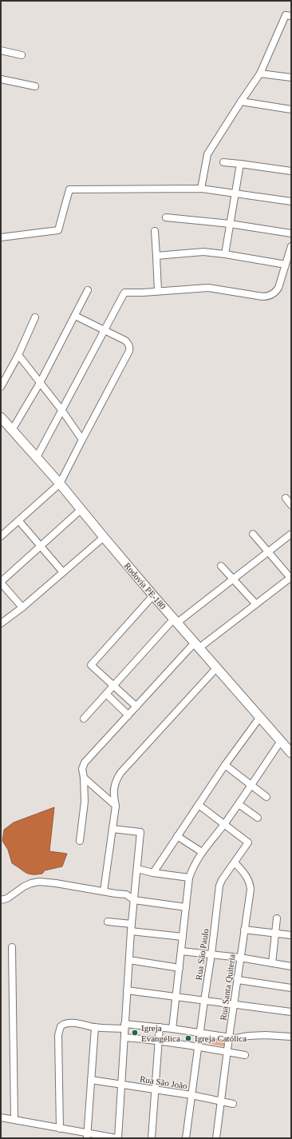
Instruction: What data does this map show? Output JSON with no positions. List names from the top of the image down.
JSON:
{
  "streets": {
    "main road": ["Rodovia PE-180"],
    "street": ["Rua São Paulo", "Rua Santa Quiteria", "Rua São João"]
  },
  "crossings": [
    ["Rua São Paulo", "Rua Santa Quiteria"],
    ["Rua São Paulo", "Rua São João"],
    ["Rua Santa Quiteria", "Rua São João"]
  ],
  "places": ["Igreja Evangélica", "Igreja Católica"]
}
